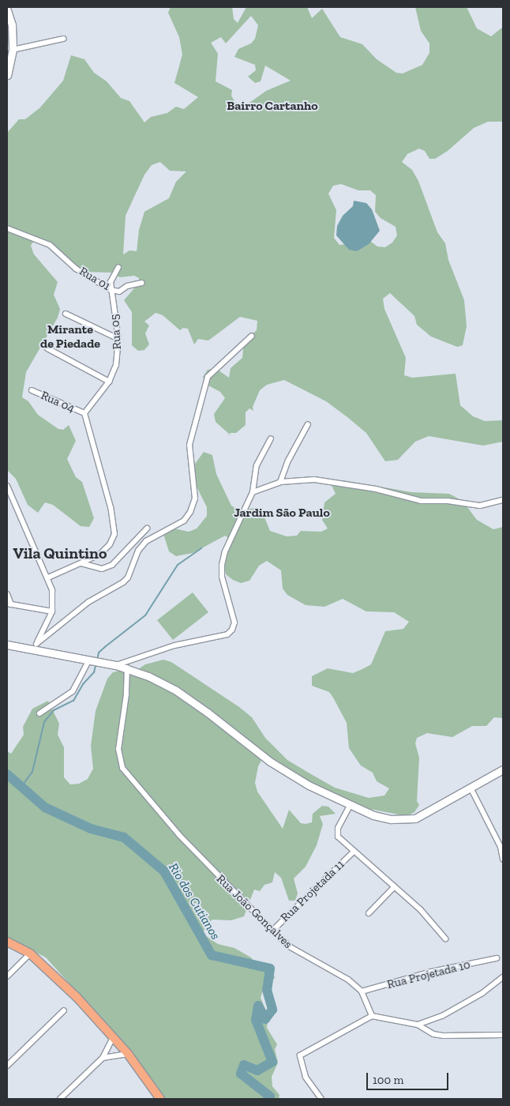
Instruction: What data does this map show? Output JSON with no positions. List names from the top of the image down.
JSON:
{
  "streets": {
    "street": [
      "Rua 01",
      "Rua 05",
      "Rua 04",
      "Rua Projetada 11",
      "Rua João Gonçalves",
      "Rua Projetada 10"
    ]
  },
  "crossings": [
    ["Rua 01", "Rua 05"],
    ["Rua 05", "Rua 04"],
    ["Rua Projetada 11", "Rua João Gonçalves"],
    ["Rua João Gonçalves", "Rua Projetada 10"]
  ],
  "districts": [
    "Bairro Cartanho",
    "Mirante de Piedade",
    "Jardim São Paulo",
    "Vila Quintino"
  ],
  "water": ["Rio dos Cutianos"],
  "scale_bar": "100 m"
}
